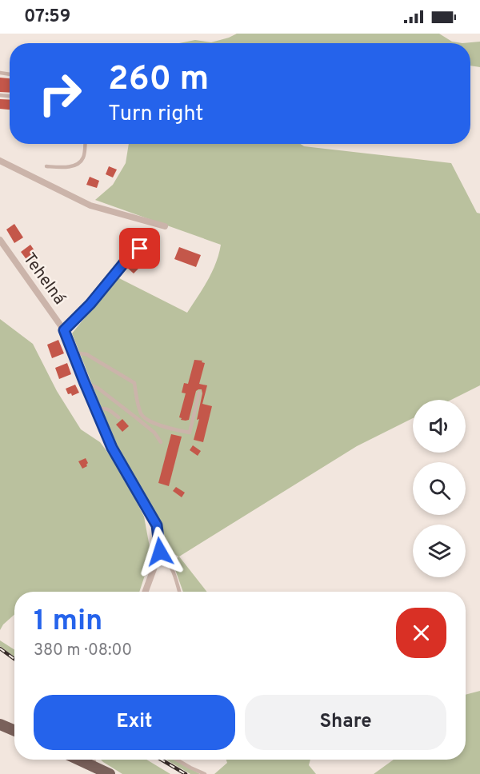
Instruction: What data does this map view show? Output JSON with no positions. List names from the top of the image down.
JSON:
{
  "streets": {
    "street": ["Tehelná"]
  },
  "page": {
    "status": "07:59",
    "turn": ["260 m", "Turn right"],
    "heading": ["1 min", "380 m · 08:00"],
    "buttons": ["Exit", "Share"]
  }
}
